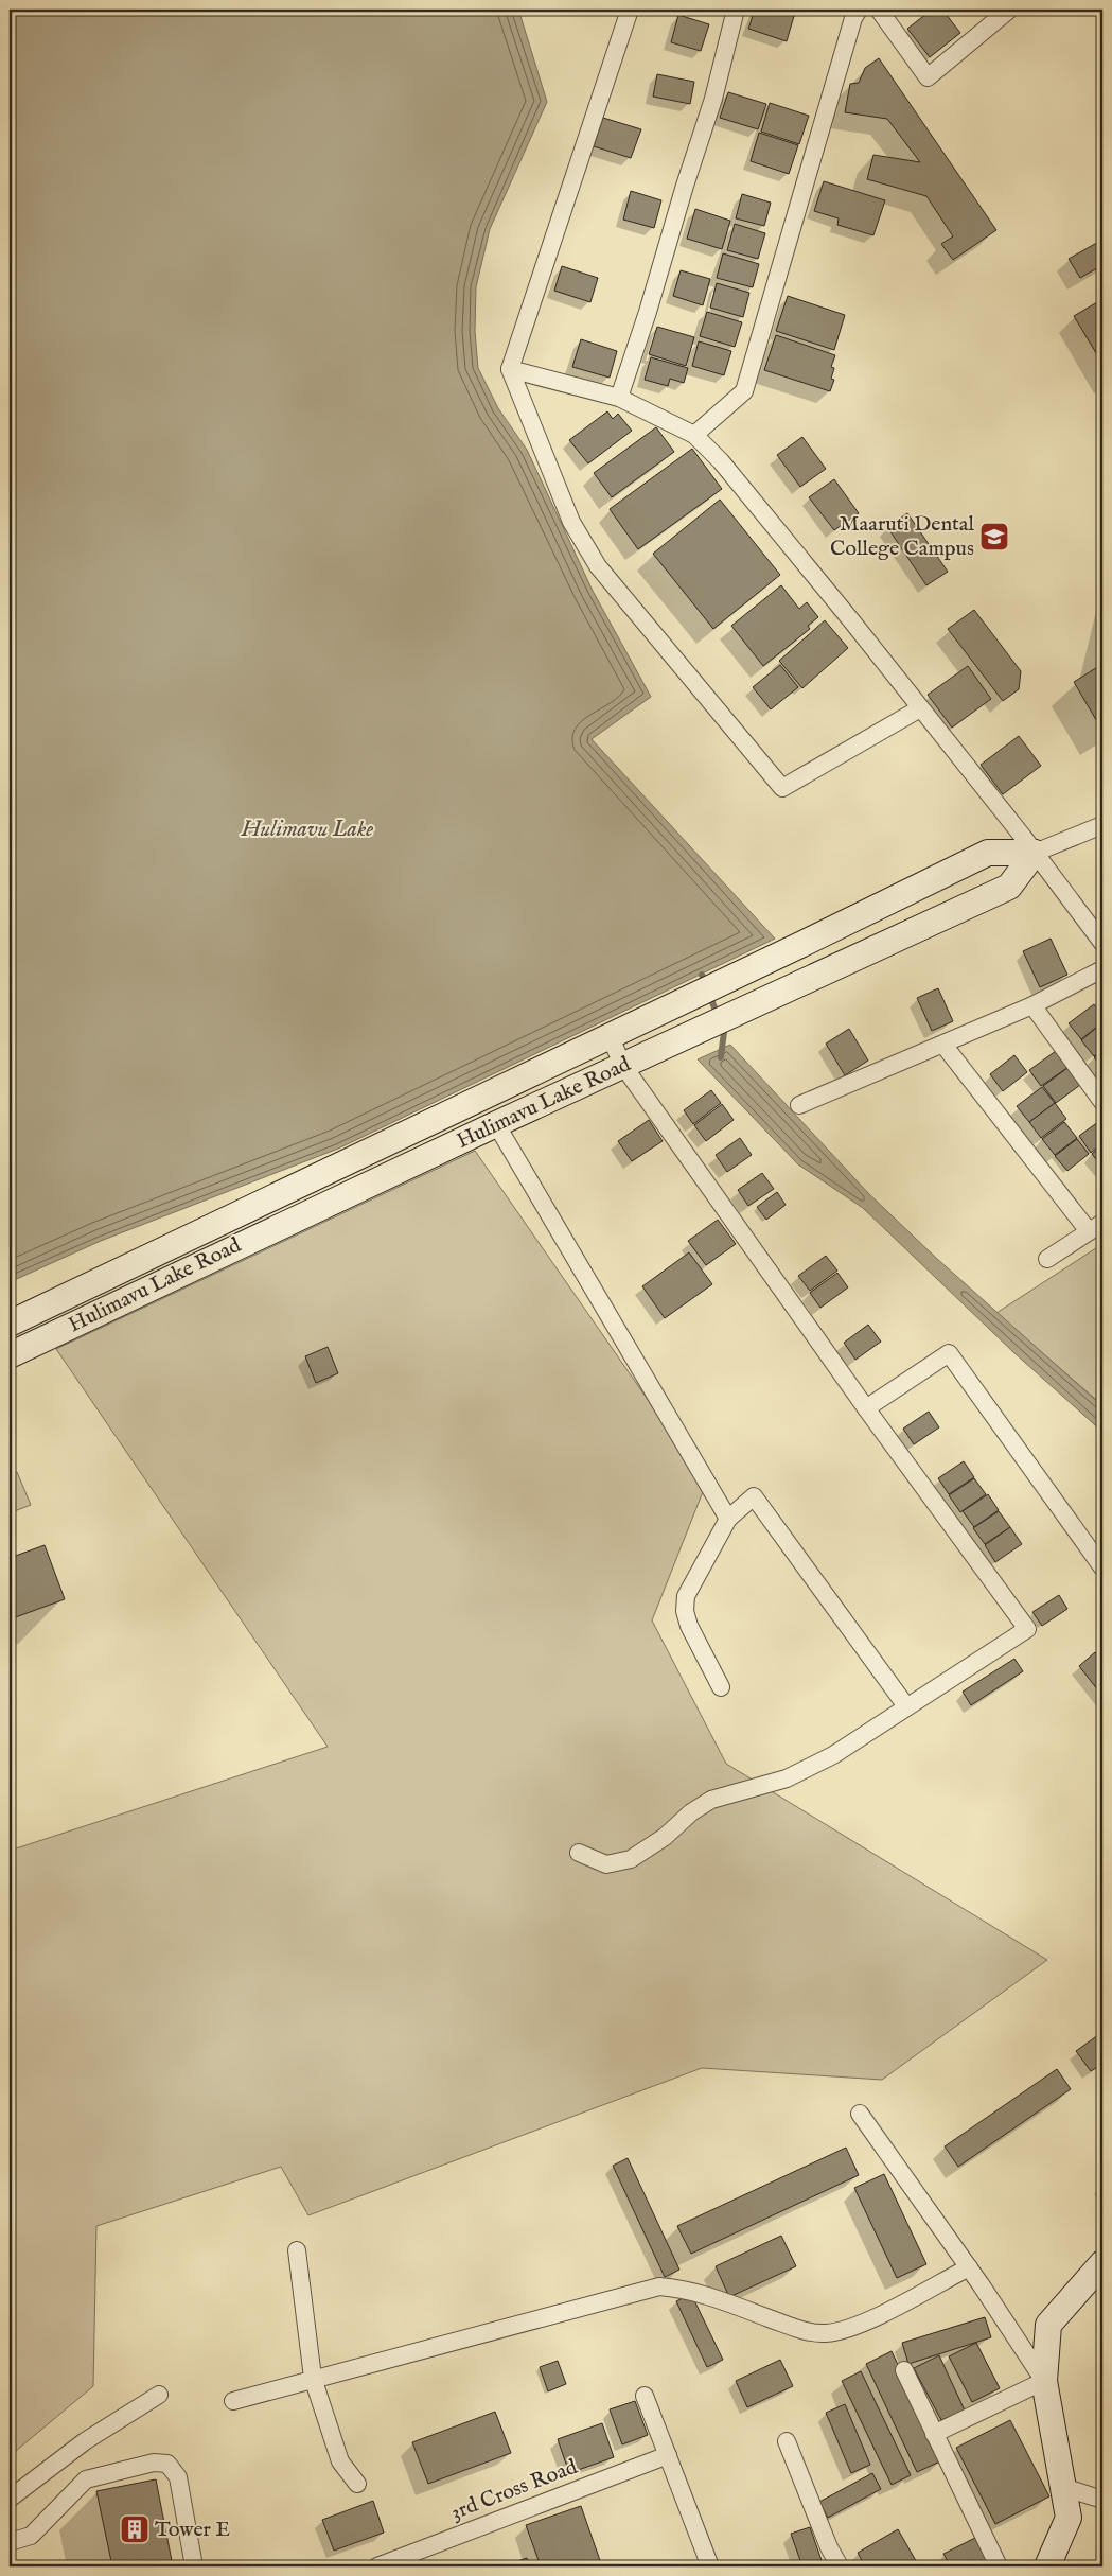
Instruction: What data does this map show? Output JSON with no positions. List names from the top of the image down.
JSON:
{
  "streets": {
    "main road": ["Hulimavu Lake Road"],
    "street": ["3rd Cross Road"]
  },
  "water": ["Hulimavu Lake"],
  "places": {
    "school or university": ["Maaruti Dental College Campus"],
    "building": ["Tower E"]
  }
}
